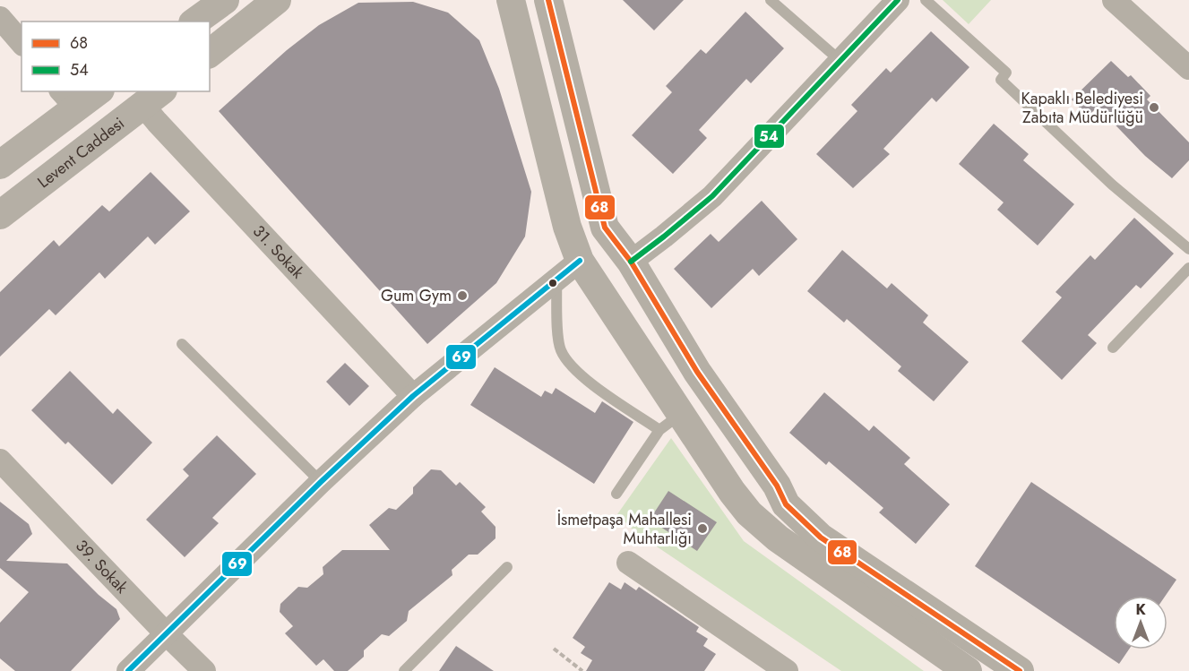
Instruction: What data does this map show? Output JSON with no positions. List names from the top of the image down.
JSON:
{
  "streets": {
    "street": ["Levent Caddesi", "31. Sokak", "39. Sokak"]
  },
  "crossings": [
    ["Levent Caddesi", "31. Sokak"]
  ],
  "places": ["Kapaklı Belediyesi Zabıta Müdürlüğü", "Gum Gym", "İsmetpaşa Mahallesi Muhtarlığı"],
  "lines": ["transit line 68", "transit line 54", "transit line 69"],
  "legend": ["68", "54"],
  "north": "top"
}
